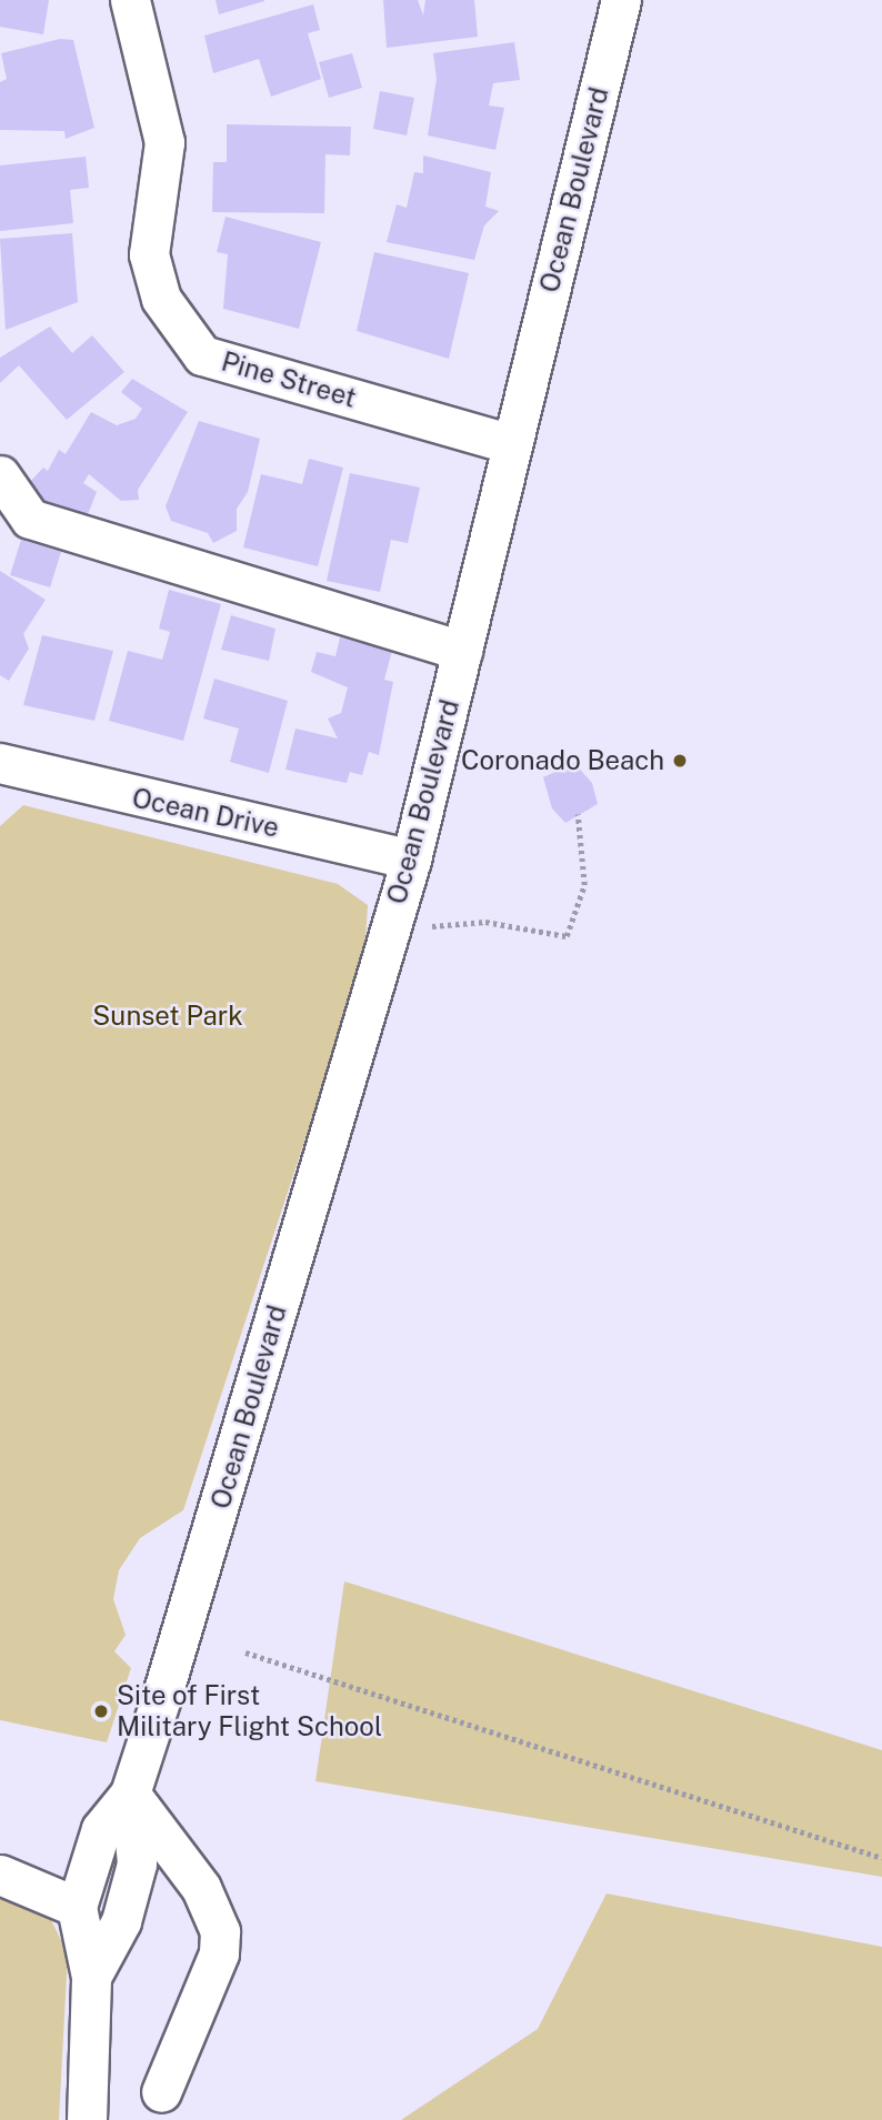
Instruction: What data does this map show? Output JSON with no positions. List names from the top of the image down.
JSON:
{
  "streets": {
    "street": ["Ocean Boulevard", "Pine Street", "Ocean Drive"]
  },
  "crossings": [
    ["Ocean Boulevard", "Pine Street"],
    ["Ocean Boulevard", "Ocean Drive"]
  ],
  "parks": ["Sunset Park"],
  "places": ["Coronado Beach", "Site of First Military Flight School"]
}
